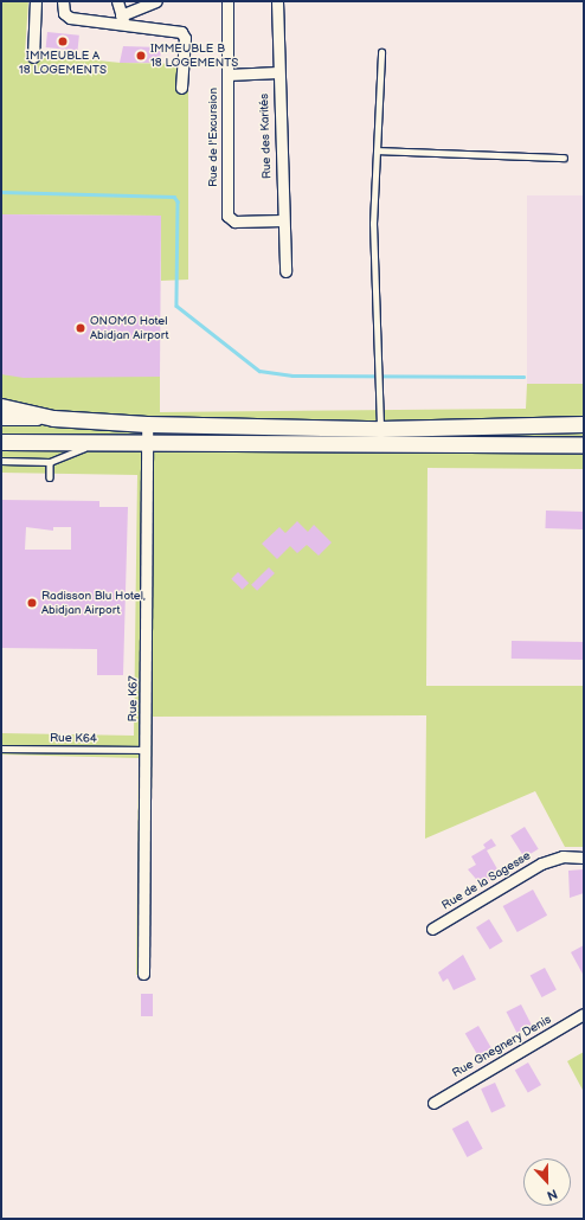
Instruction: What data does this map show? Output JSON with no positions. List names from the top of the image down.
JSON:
{
  "streets": {
    "street": [
      "Rue des Karités",
      "Rue de l'Excursion",
      "Rue K67",
      "Rue de la Sagesse",
      "Rue Gnegnery Denis"
    ],
    "lane": ["Rue K64"]
  },
  "crossings": [
    ["Rue des Karités", "Rue de l'Excursion"],
    ["Rue K67", "Rue K64"]
  ],
  "places": [
    "IMMEUBLE A 18 LOGEMENTS",
    "IMMEUBLE B 18 LOGEMENTS",
    "ONOMO Hotel Abidjan Airport",
    "Radisson Blu Hotel, Abidjan Airport"
  ],
  "north": "bottom"
}
